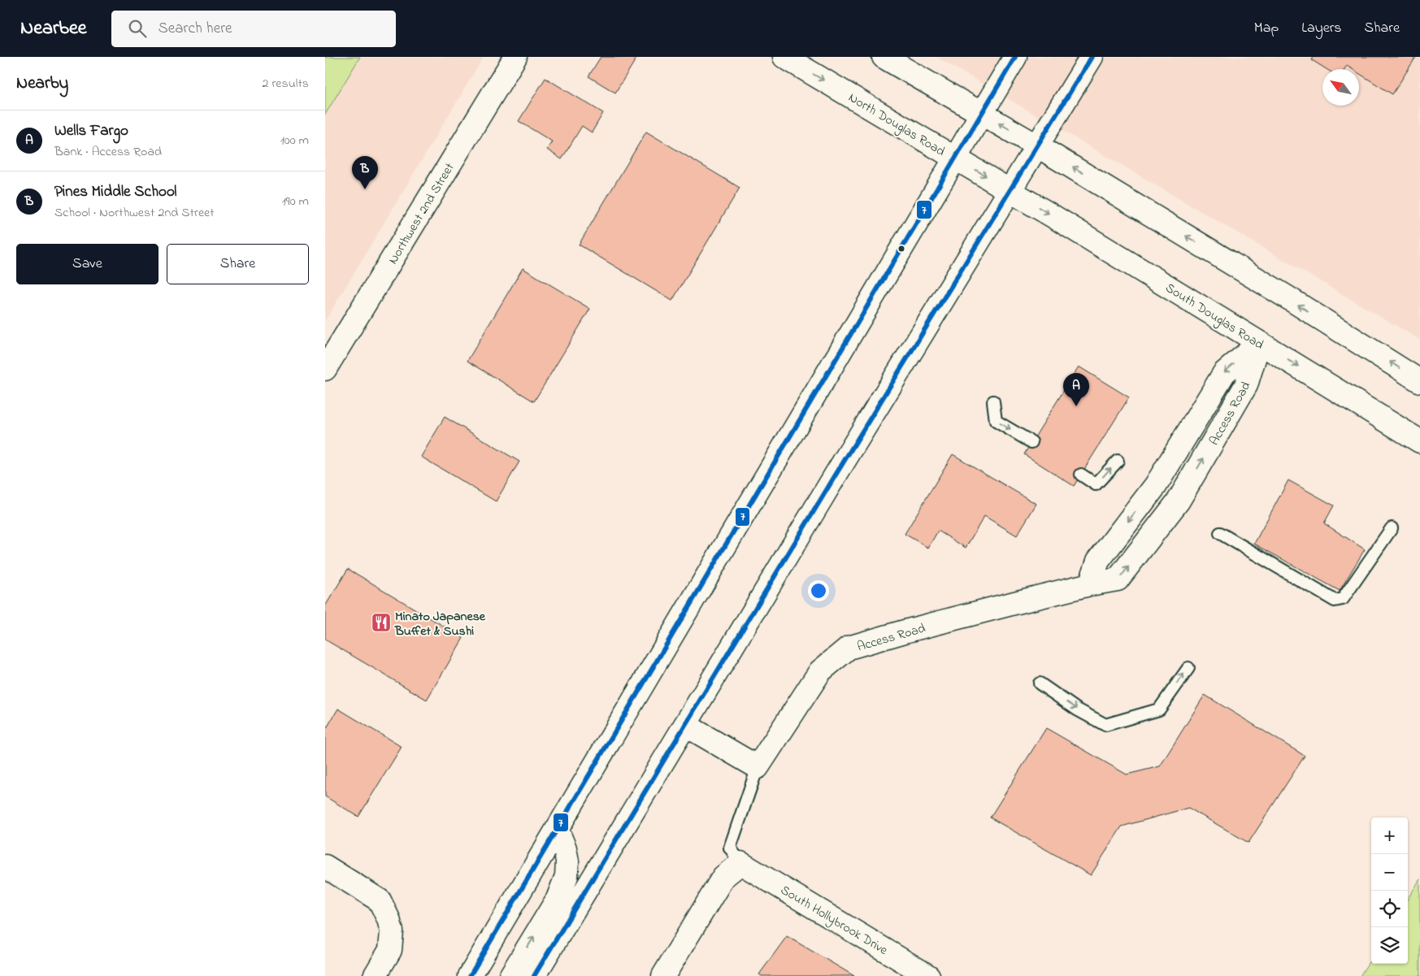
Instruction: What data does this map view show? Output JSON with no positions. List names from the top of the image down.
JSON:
{
  "streets": {
    "main road": [
      "North Douglas Road",
      "Northwest 2nd Street",
      "South Douglas Road",
      "Access Road",
      "South Hollybrook Drive"
    ]
  },
  "crossings": [
    ["North Douglas Road", "South Douglas Road"],
    ["South Douglas Road", "Access Road"]
  ],
  "places": {
    "restaurant": ["Minato Japanese Buffet & Sushi"]
  },
  "lines": ["transit line 7"],
  "north": "top left",
  "page": {
    "header": "Nearbee",
    "search": "Search here",
    "nav": ["Map", "Layers", "Share"],
    "heading": ["Nearby", "2 results"],
    "list": [
      {
        "mark": "A",
        "name": "Wells Fargo",
        "note": "Bank · Access Road",
        "value": "100 m"
      },
      {
        "mark": "B",
        "name": "Pines Middle School",
        "note": "School · Northwest 2nd Street",
        "value": "190 m"
      }
    ],
    "pins": ["B", "A"],
    "buttons": ["Save", "Share"],
    "map_buttons": ["+", "−"]
  }
}
